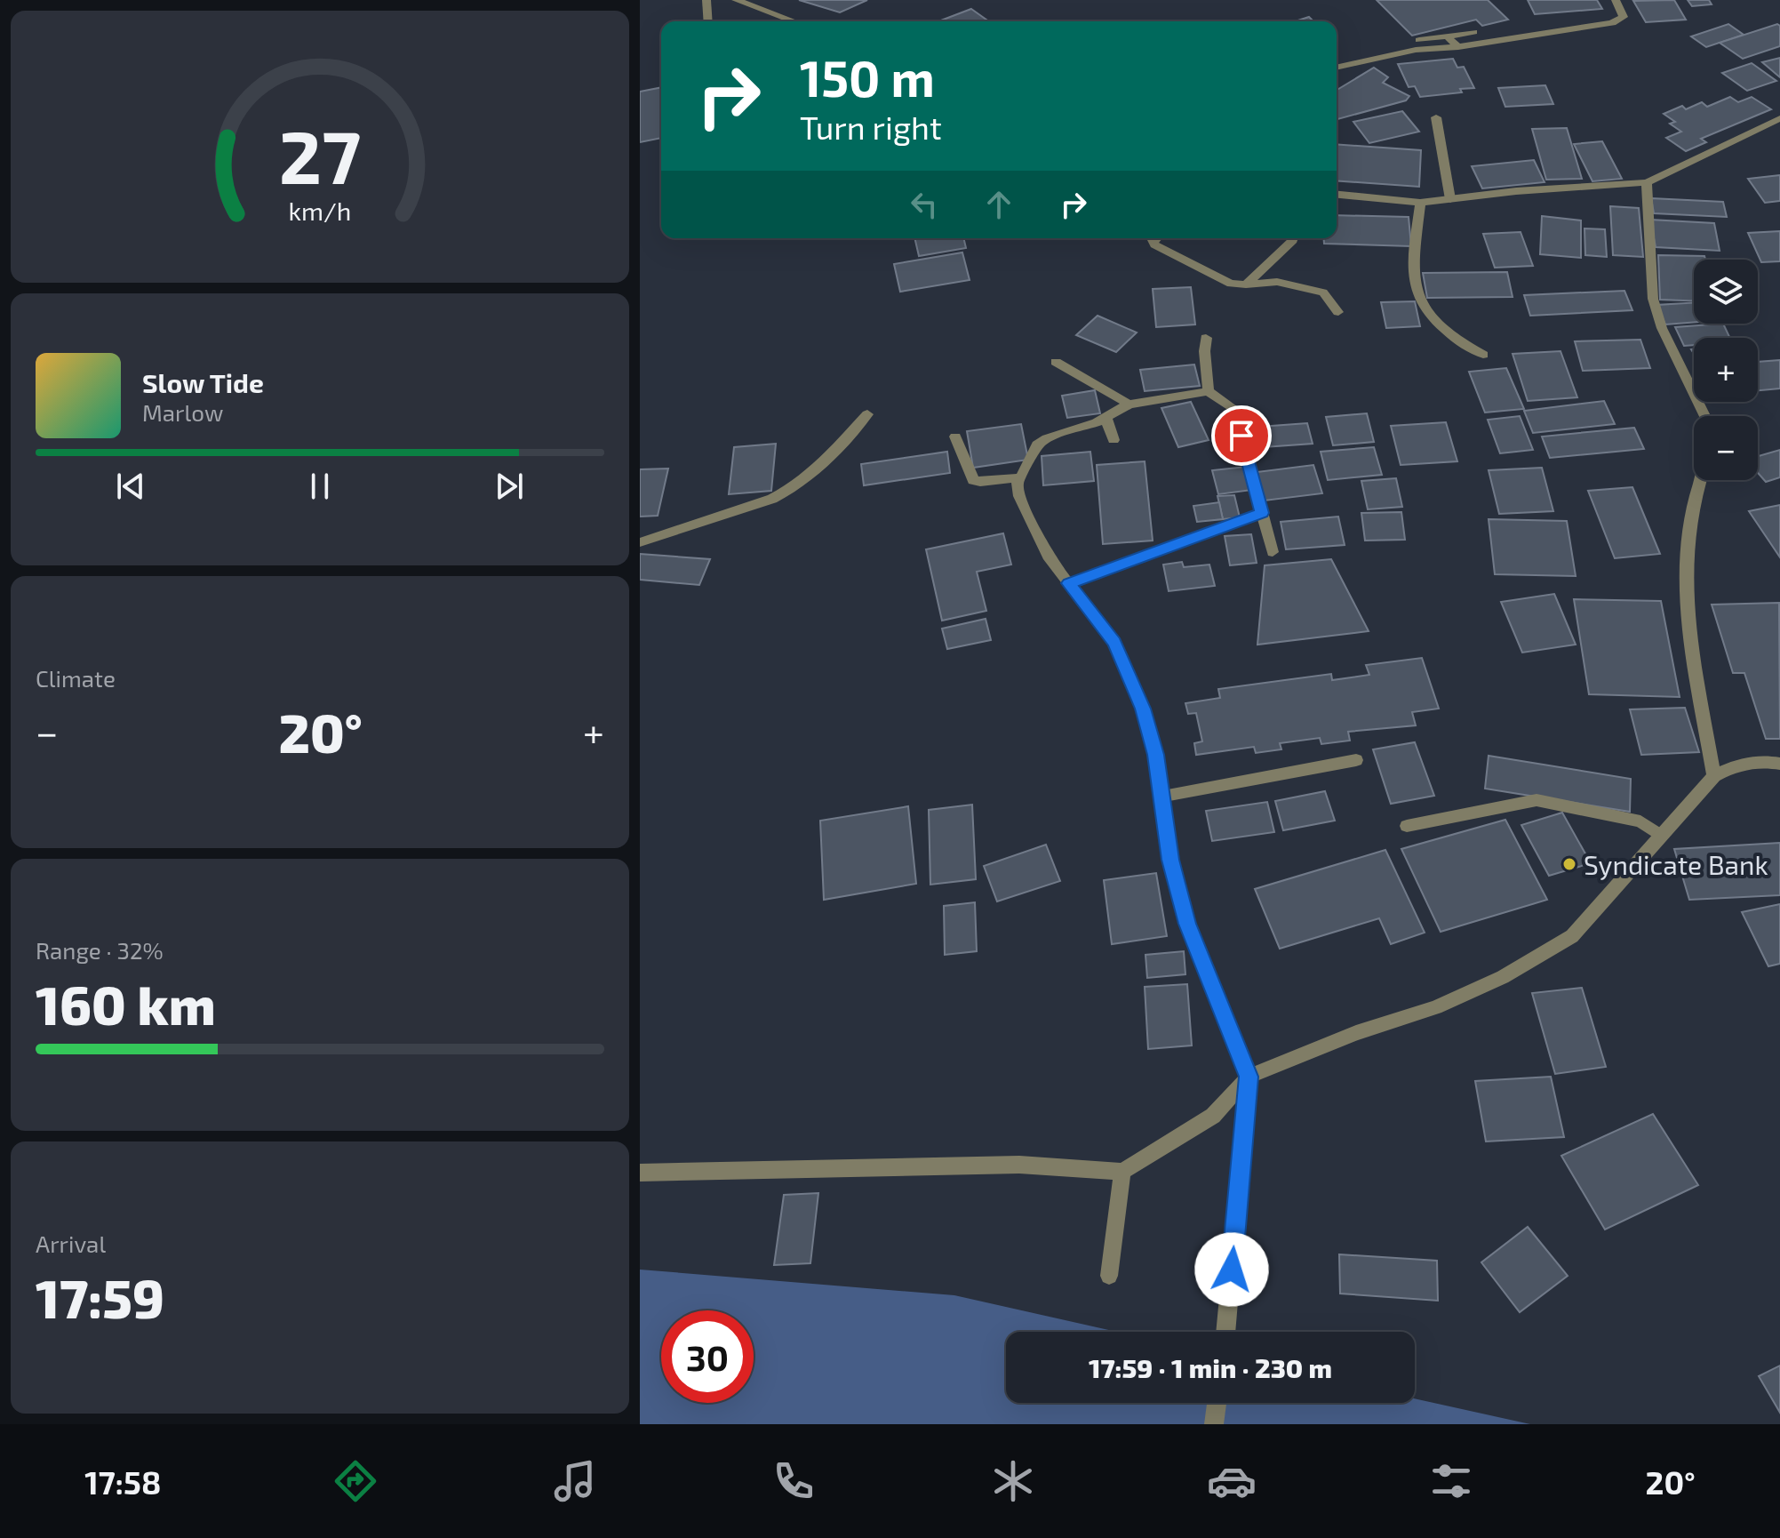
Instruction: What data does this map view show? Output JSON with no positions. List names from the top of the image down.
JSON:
{
  "places": ["Syndicate Bank"],
  "page": {
    "turn": ["150 m", "Turn right"],
    "map_buttons": ["+", "−"],
    "song": ["Slow Tide", "Marlow"],
    "tile": [
      "Climate",
      ["Range · 32%", "160 km"],
      ["Arrival", "17:59"]
    ],
    "heat": ["−", "20°", "+"],
    "limit": "30",
    "trip": "17:59 · 1 min · 230 m",
    "tabs": ["17:58", "20°"],
    "gauge": ["27", "km/h"]
  }
}
